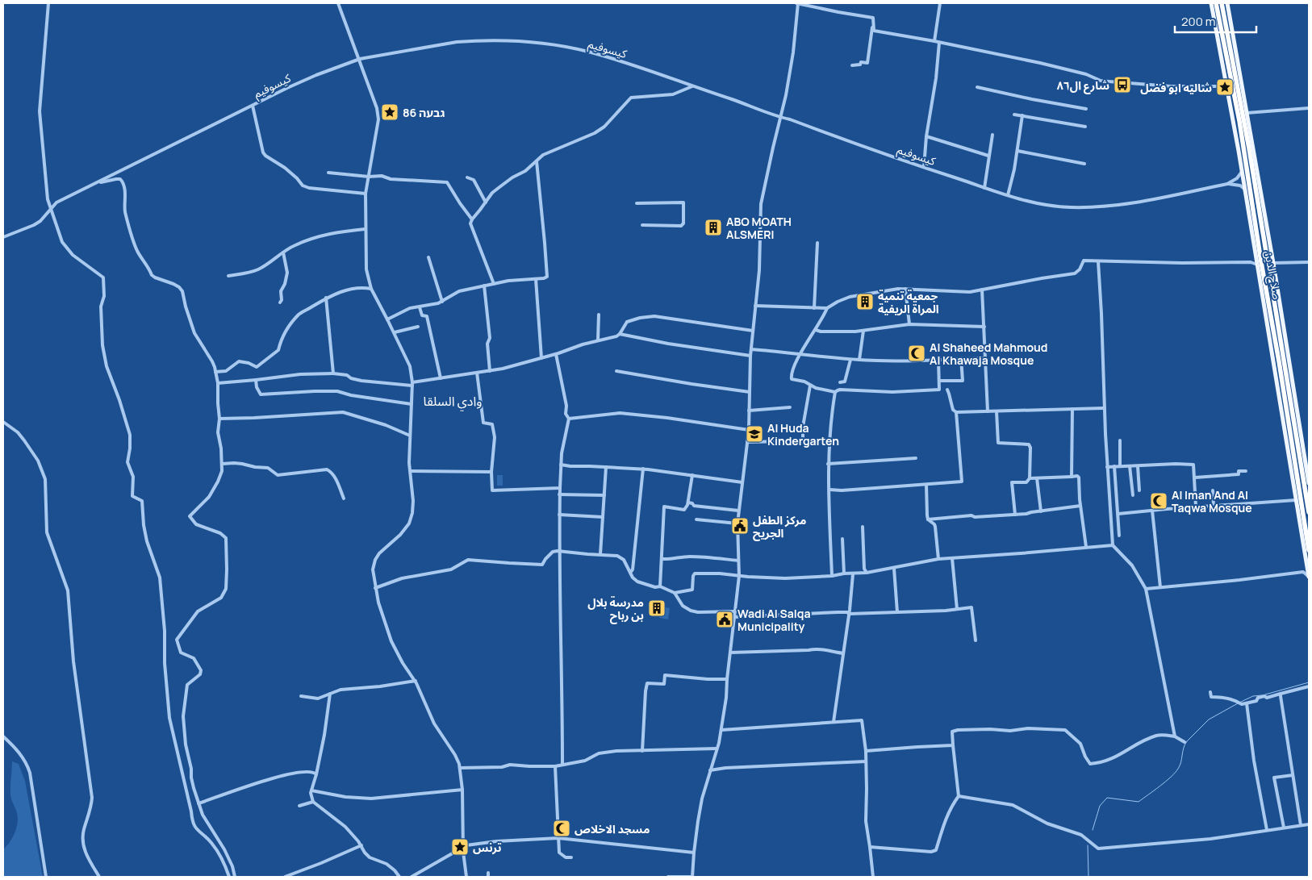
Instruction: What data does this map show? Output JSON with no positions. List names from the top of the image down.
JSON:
{
  "streets": {
    "highway": ["صلاح الدين"],
    "street": ["كيسوفيم"]
  },
  "districts": ["وادي السلقا"],
  "places": {
    "bus stop": ["شارع ال٨٦"],
    "place": ["شاليه ابو فضل", "גבעה 86", "ترنس"],
    "building": ["ABO MOATH ALSMERI", "جمعية تنمية المراة الريفية", "مدرسة بلال بن رباح"],
    "mosque": ["Al Shaheed Mahmoud Al Khawaja Mosque", "Al Iman And Al Taqwa Mosque", "مسجد الاخلاص"],
    "school or university": ["Al Huda Kindergarten"],
    "public building": ["مركز الطفل الجريح", "Wadi Al Salqa Municipality"]
  },
  "scale_bar": "200 m"
}
